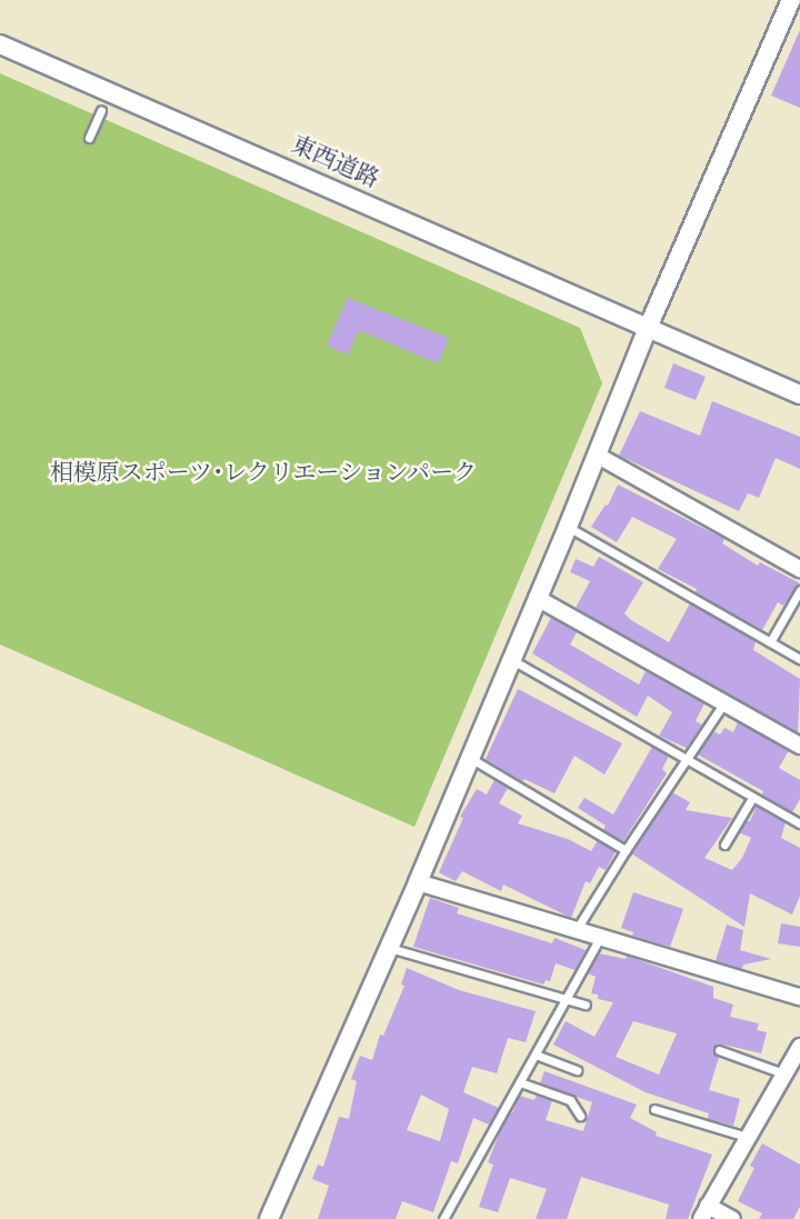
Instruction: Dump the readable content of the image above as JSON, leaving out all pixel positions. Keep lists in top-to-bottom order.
{
  "streets": {
    "street": ["東西道路"]
  },
  "parks": ["相模原スポーツ･レクリエーションパーク"]
}
